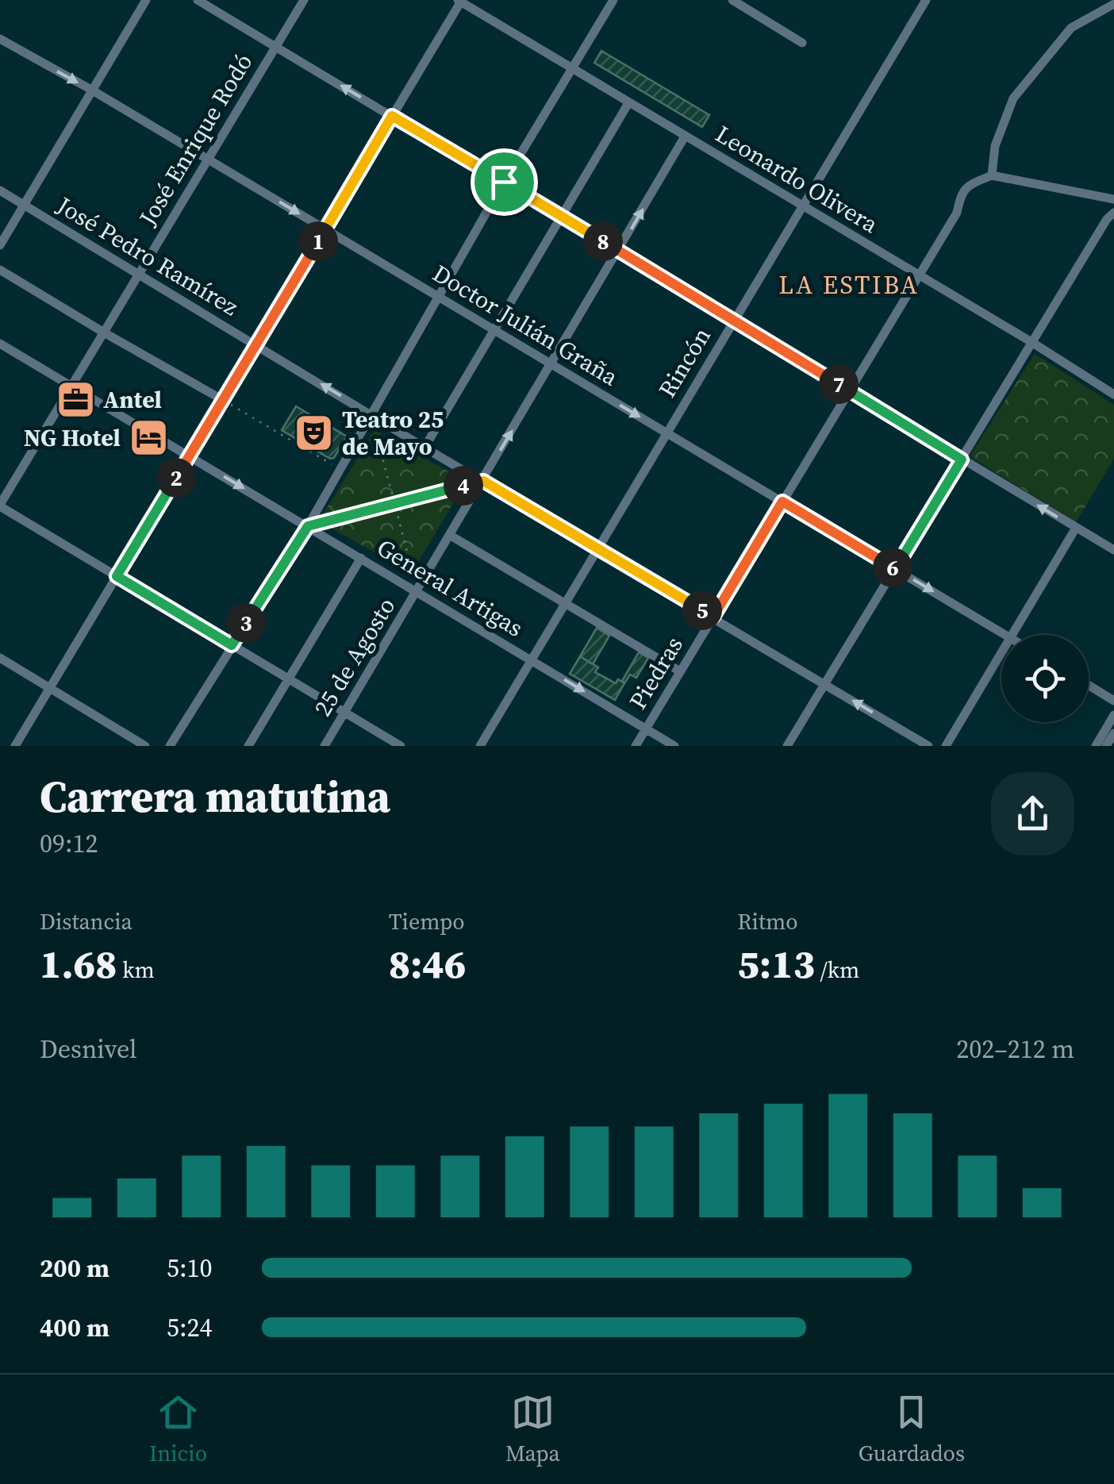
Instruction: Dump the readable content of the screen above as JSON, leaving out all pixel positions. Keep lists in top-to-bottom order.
{
  "streets": {
    "street": [
      "José Enrique Rodó",
      "Leonardo Olivera",
      "José Pedro Ramírez",
      "Doctor Julián Graña",
      "Rincón",
      "General Artigas",
      "25 de Agosto",
      "Piedras"
    ]
  },
  "crossings": [
    ["José Enrique Rodó", "José Pedro Ramírez"],
    ["José Enrique Rodó", "Doctor Julián Graña"],
    ["José Enrique Rodó", "General Artigas"],
    ["Leonardo Olivera", "Rincón"],
    ["Leonardo Olivera", "25 de Agosto"],
    ["Leonardo Olivera", "Piedras"],
    ["José Pedro Ramírez", "Rincón"],
    ["José Pedro Ramírez", "25 de Agosto"],
    ["José Pedro Ramírez", "Piedras"],
    ["Doctor Julián Graña", "Rincón"],
    ["Doctor Julián Graña", "25 de Agosto"],
    ["Doctor Julián Graña", "Piedras"],
    ["Rincón", "General Artigas"],
    ["General Artigas", "25 de Agosto"],
    ["General Artigas", "Piedras"]
  ],
  "one_way": ["Doctor Julián Graña"],
  "districts": ["LA ESTIBA"],
  "places": {
    "office": ["Antel"],
    "theatre": ["Teatro 25 de Mayo"],
    "hotel": ["NG Hotel"]
  },
  "page": {
    "pins": [
      "1",
      "8",
      "7",
      "2",
      "4",
      "6",
      "5",
      "3"
    ],
    "heading": ["Carrera matutina", "09:12"],
    "stats": [
      ["Distancia", "1.68 km"],
      ["Tiempo", "8:46"],
      ["Ritmo", "5:13 /km"]
    ],
    "chart": ["Desnivel", "202–212 m"],
    "list": [
      {
        "name": "200 m",
        "note": "5:10"
      },
      {
        "name": "400 m",
        "note": "5:24"
      }
    ],
    "tabs": ["Inicio", "Mapa", "Guardados"]
  }
}
